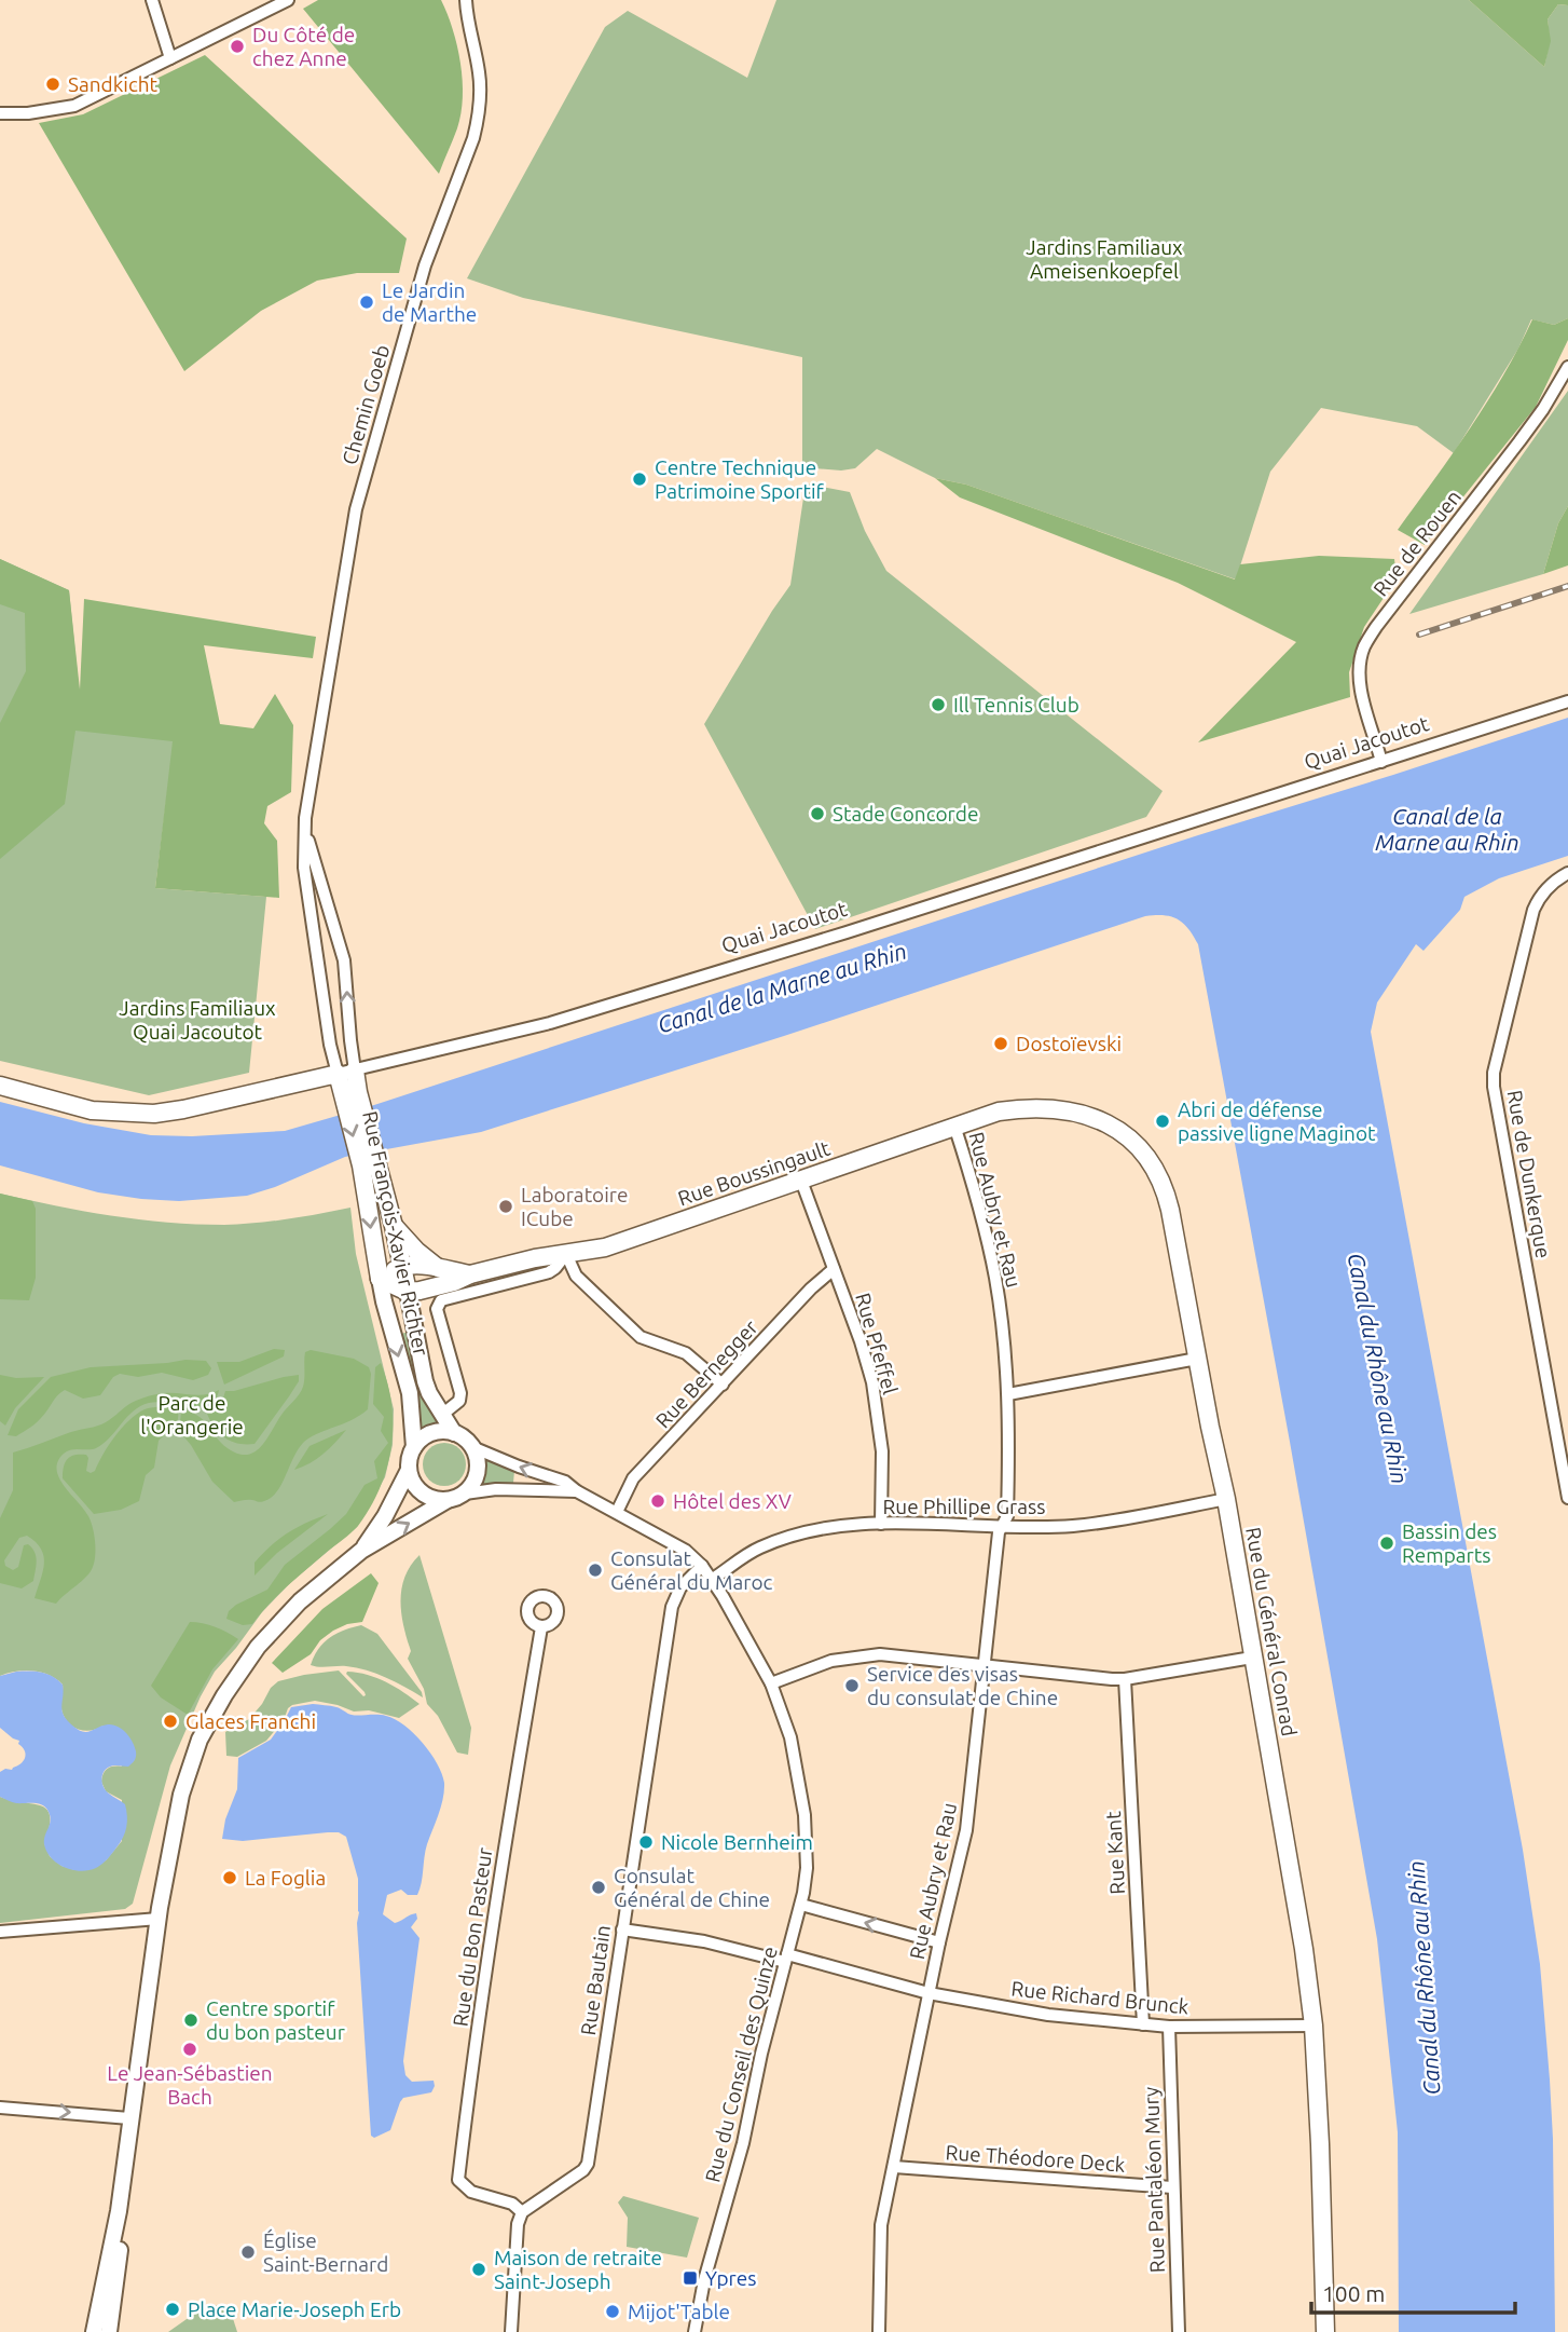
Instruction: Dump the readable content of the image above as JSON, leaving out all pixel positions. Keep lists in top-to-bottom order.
{
  "streets": {
    "main road": [
      "Quai Jacoutot",
      "Rue Boussingault",
      "Rue François-Xavier Richter",
      "Rue du Général Conrad"
    ],
    "street": [
      "Chemin Goeb",
      "Rue de Rouen",
      "Rue de Dunkerque",
      "Rue Aubry et Rau",
      "Rue Pfeffel",
      "Rue Bernegger",
      "Rue Phillipe Grass",
      "Rue Kant",
      "Rue du Bon Pasteur",
      "Rue Bautain",
      "Rue Richard Brunck",
      "Rue du Conseil des Quinze",
      "Rue Théodore Deck",
      "Rue Pantaléon Mury"
    ]
  },
  "crossings": [
    ["Chemin Goeb", "Quai Jacoutot"],
    ["Chemin Goeb", "Rue François-Xavier Richter"],
    ["Rue de Rouen", "Quai Jacoutot"],
    ["Quai Jacoutot", "Rue François-Xavier Richter"],
    ["Rue Boussingault", "Rue Aubry et Rau"],
    ["Rue Boussingault", "Rue François-Xavier Richter"],
    ["Rue Boussingault", "Rue Pfeffel"],
    ["Rue Boussingault", "Rue du Général Conrad"],
    ["Rue Aubry et Rau", "Rue Phillipe Grass"],
    ["Rue Aubry et Rau", "Rue du Général Conrad"],
    ["Rue Aubry et Rau", "Rue Richard Brunck"],
    ["Rue Aubry et Rau", "Rue Théodore Deck"],
    ["Rue François-Xavier Richter", "Rue du Conseil des Quinze"],
    ["Rue Pfeffel", "Rue Bernegger"],
    ["Rue Pfeffel", "Rue Phillipe Grass"],
    ["Rue Bernegger", "Rue du Conseil des Quinze"],
    ["Rue Phillipe Grass", "Rue du Général Conrad"],
    ["Rue Phillipe Grass", "Rue du Conseil des Quinze"],
    ["Rue du Général Conrad", "Rue Richard Brunck"],
    ["Rue Kant", "Rue Richard Brunck"],
    ["Rue du Bon Pasteur", "Rue Bautain"],
    ["Rue Bautain", "Rue Richard Brunck"],
    ["Rue Bautain", "Rue du Conseil des Quinze"],
    ["Rue Richard Brunck", "Rue du Conseil des Quinze"],
    ["Rue Richard Brunck", "Rue Pantaléon Mury"],
    ["Rue Théodore Deck", "Rue Pantaléon Mury"]
  ],
  "water": ["Canal de la Marne au Rhin", "Canal du Rhône au Rhin"],
  "parks": ["Jardins Familiaux Ameisenkoepfel", "Jardins Familiaux Quai Jacoutot", "Parc de l'Orangerie"],
  "places": {
    "other": [
      "Du Côté de chez Anne",
      "Sandkicht",
      "Le Jardin de Marthe",
      "Centre Technique Patrimoine Sportif",
      "Ill Tennis Club",
      "Stade Concorde",
      "Dostoïevski",
      "Abri de défense passive ligne Maginot",
      "Laboratoire ICube",
      "Hôtel des XV",
      "Bassin des Remparts",
      "Consulat Général du Maroc",
      "Service des visas du consulat de Chine",
      "Glaces Franchi",
      "Nicole Bernheim",
      "La Foglia",
      "Consulat Général de Chine",
      "Centre sportif du bon pasteur",
      "Le Jean-Sébastien Bach",
      "Église Saint-Bernard",
      "Maison de retraite Saint-Joseph",
      "Place Marie-Joseph Erb",
      "Mijot'Table"
    ],
    "transit": ["Ypres"]
  },
  "scale_bar": "100 m"
}
